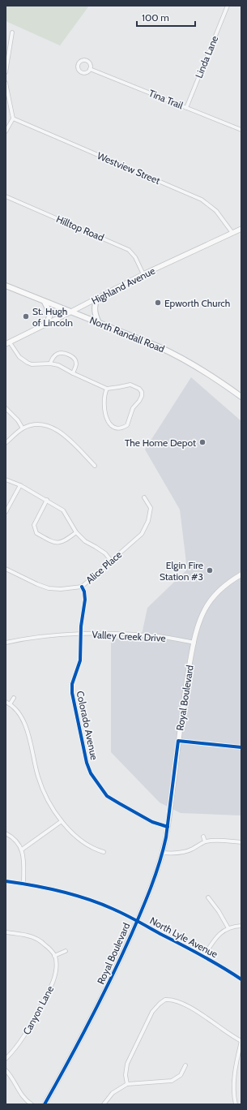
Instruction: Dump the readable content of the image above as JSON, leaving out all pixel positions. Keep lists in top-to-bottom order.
{
  "streets": {
    "main road": ["North Randall Road"],
    "street": [
      "Linda Lane",
      "Tina Trail",
      "Westview Street",
      "Hilltop Road",
      "Highland Avenue",
      "Alice Place",
      "Valley Creek Drive",
      "Royal Boulevard",
      "Colorado Avenue",
      "North Lyle Avenue",
      "Canyon Lane"
    ]
  },
  "crossings": [
    ["Linda Lane", "Tina Trail"],
    ["Westview Street", "Highland Avenue"],
    ["Hilltop Road", "Highland Avenue"],
    ["Highland Avenue", "North Randall Road"],
    ["Alice Place", "Colorado Avenue"],
    ["Valley Creek Drive", "Royal Boulevard"],
    ["Valley Creek Drive", "Colorado Avenue"],
    ["Royal Boulevard", "Colorado Avenue"],
    ["Royal Boulevard", "North Lyle Avenue"]
  ],
  "places": [
    "Epworth Church",
    "St. Hugh of Lincoln",
    "The Home Depot",
    "Elgin Fire Station #3"
  ],
  "scale_bar": "100 m"
}
